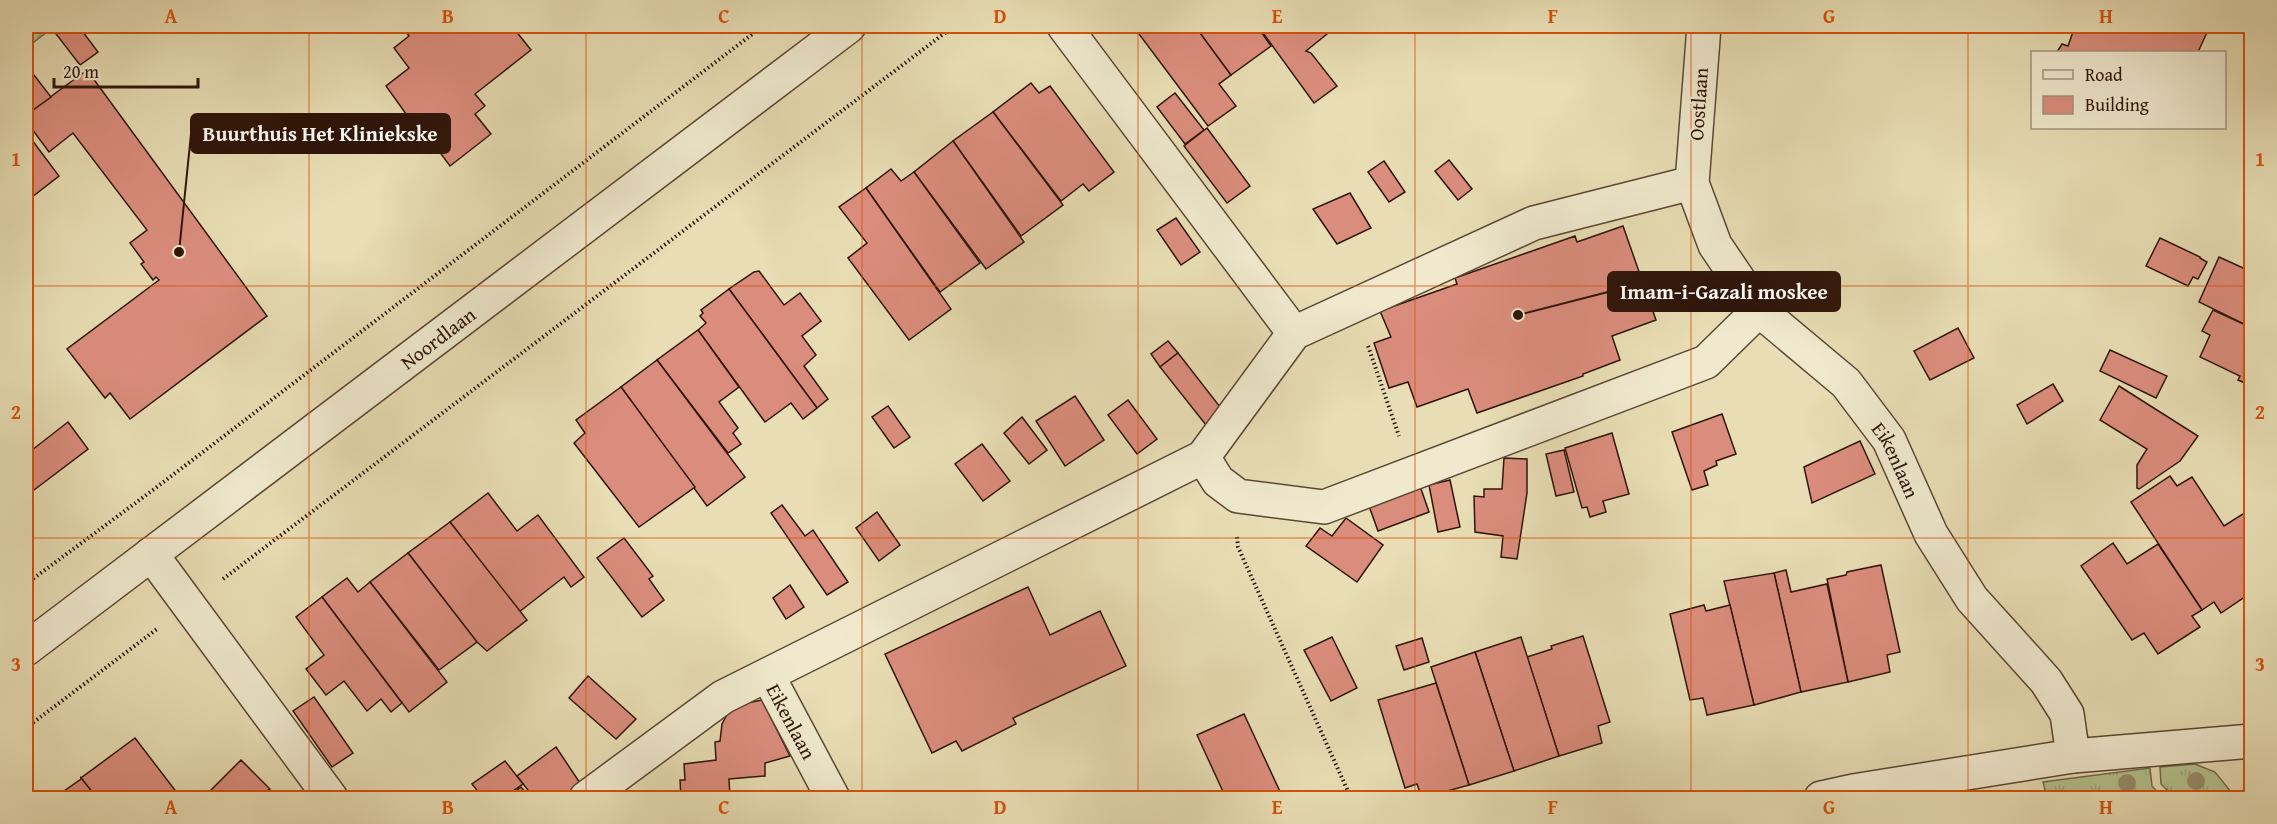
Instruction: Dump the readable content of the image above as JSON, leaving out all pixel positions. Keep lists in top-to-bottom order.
{
  "streets": {
    "street": ["Oostlaan", "Noordlaan", "Eikenlaan"]
  },
  "crossings": [
    ["Oostlaan", "Eikenlaan"]
  ],
  "places": ["Buurthuis Het Kliniekske", "Imam-i-Gazali moskee"],
  "legend": ["Road", "Building"],
  "scale_bar": "20 m",
  "grid": {
    "columns": [
      "A",
      "B",
      "C",
      "D",
      "E",
      "F",
      "G",
      "H"
    ],
    "rows": ["1", "2", "3"]
  }
}
